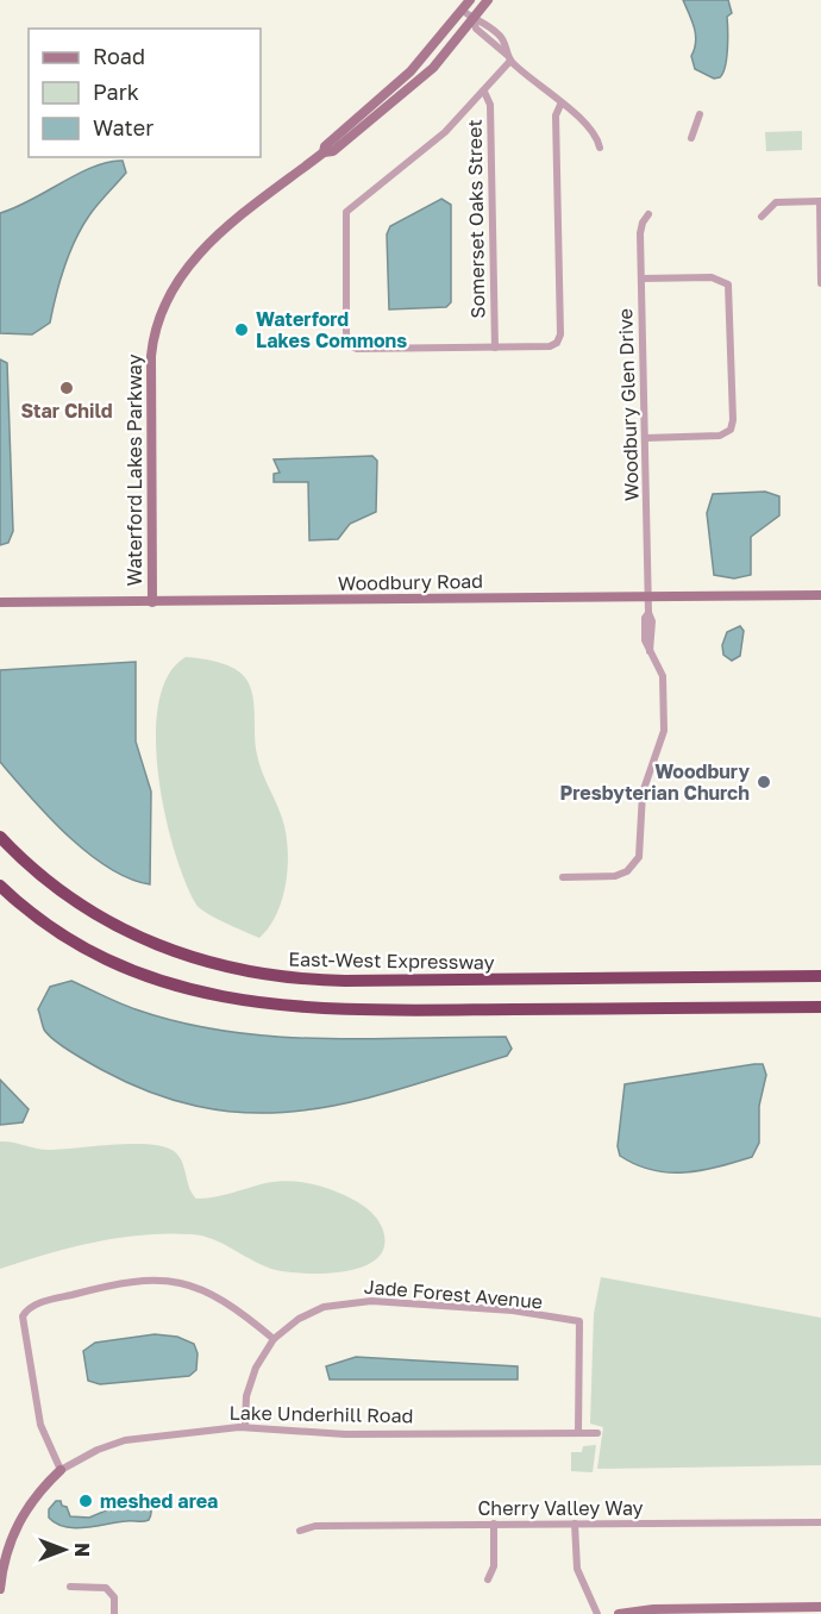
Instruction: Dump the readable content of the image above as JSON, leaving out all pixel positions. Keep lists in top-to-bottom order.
{
  "streets": {
    "highway": ["East-West Expressway"],
    "street": [
      "Somerset Oaks Street",
      "Woodbury Glen Drive",
      "Waterford Lakes Parkway",
      "Woodbury Road",
      "Jade Forest Avenue",
      "Lake Underhill Road",
      "Cherry Valley Way"
    ]
  },
  "crossings": [
    ["Woodbury Glen Drive", "Woodbury Road"],
    ["Waterford Lakes Parkway", "Woodbury Road"],
    ["Jade Forest Avenue", "Lake Underhill Road"]
  ],
  "places": [
    "Waterford Lakes Commons",
    "Star Child",
    "Woodbury Presbyterian Church",
    "meshed area"
  ],
  "legend": ["Road", "Park", "Water"],
  "north": "right"
}
